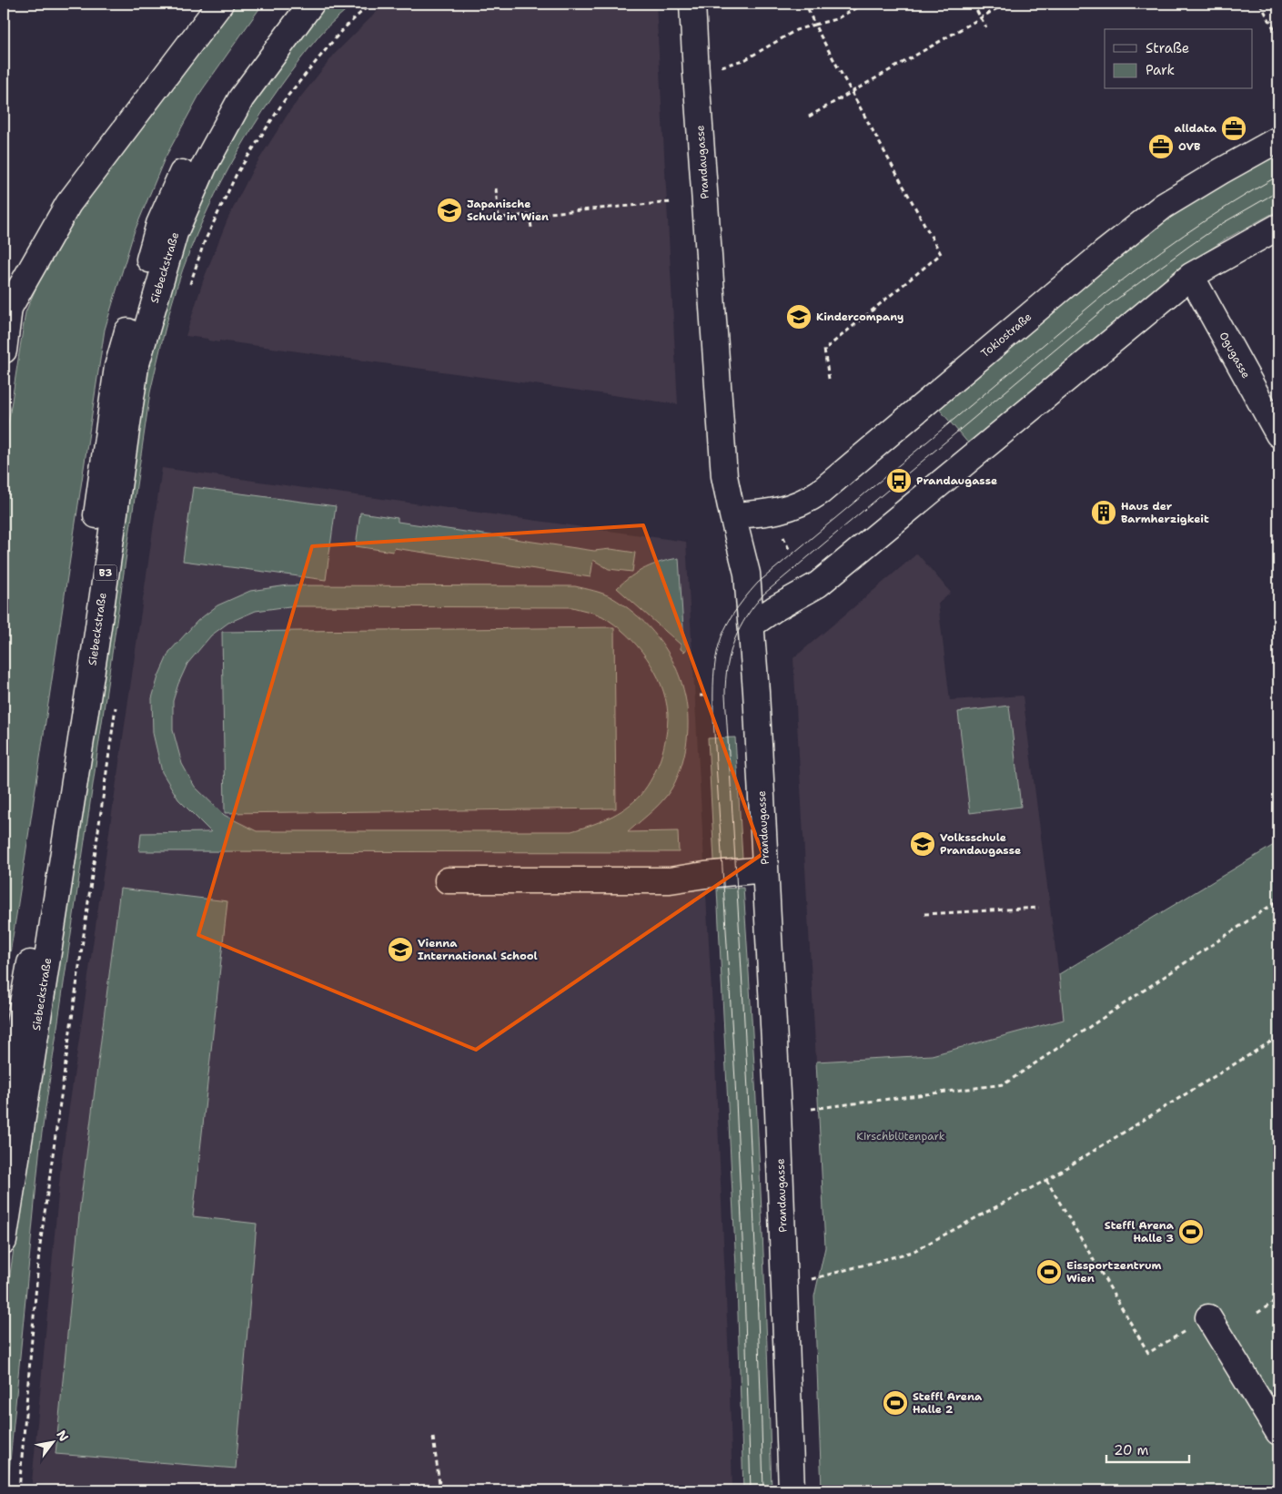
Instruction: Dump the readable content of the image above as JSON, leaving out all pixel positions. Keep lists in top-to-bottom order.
{
  "streets": {
    "street": [
      "Prandaugasse",
      "Siebeckstraße",
      "Tokiostraße",
      "Ogugasse",
      "B3"
    ]
  },
  "crossings": [
    ["Prandaugasse", "Tokiostraße"]
  ],
  "parks": ["Kirschblütenpark"],
  "places": {
    "office": ["alldata", "OVB"],
    "school or university": [
      "Japanische Schule in Wien",
      "Kindercompany",
      "Volksschule Prandaugasse",
      "Vienna International School"
    ],
    "bus stop": ["Prandaugasse"],
    "building": ["Haus der Barmherzigkeit"],
    "sports": ["Steffl Arena Halle 3", "Eissportzentrum Wien", "Steffl Arena Halle 2"]
  },
  "legend": ["Straße", "Park"],
  "scale_bar": "20 m",
  "north": "top right"
}
